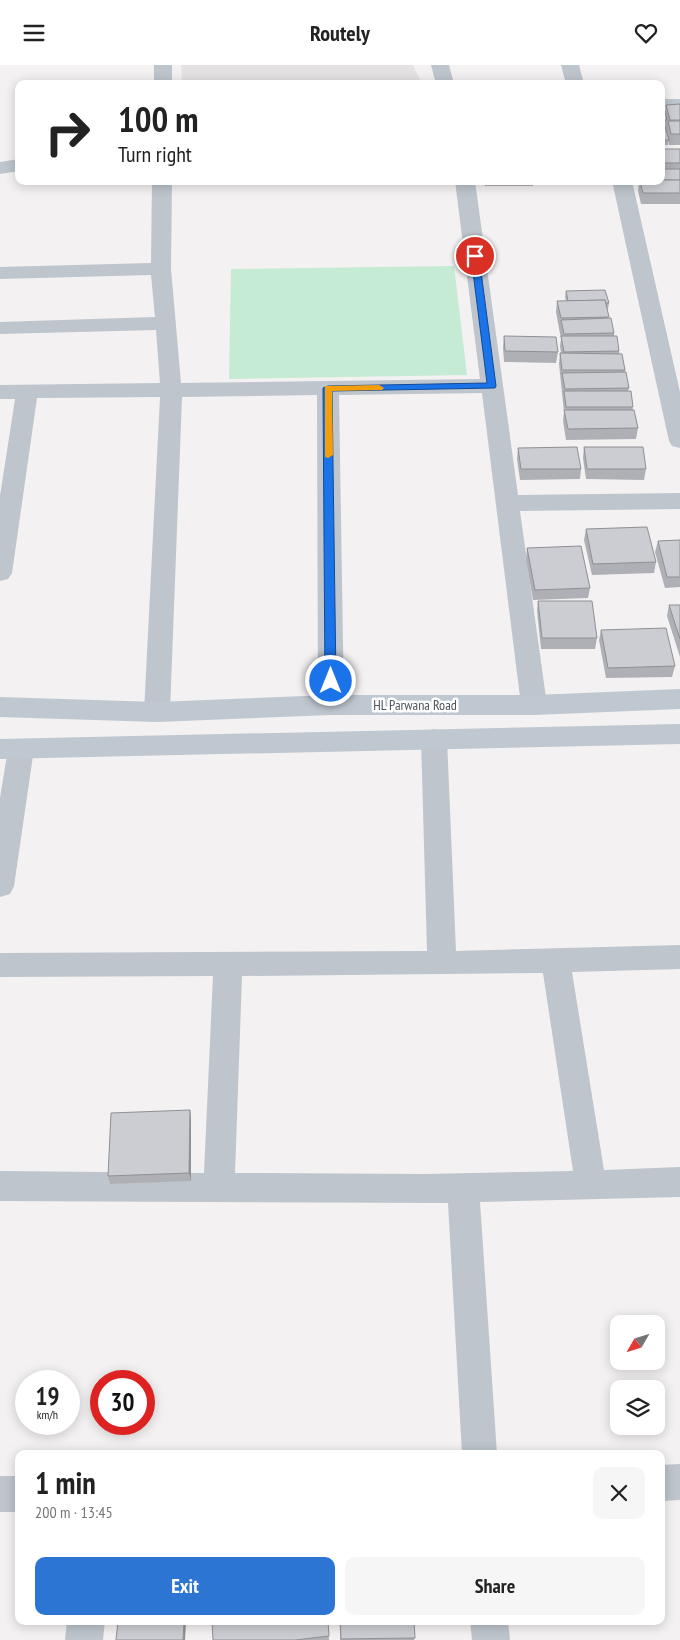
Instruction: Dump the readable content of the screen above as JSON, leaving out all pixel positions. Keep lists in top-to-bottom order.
{
  "streets": {
    "street": ["HL Parwana Road"]
  },
  "north": "bottom left",
  "page": {
    "header": "Routely",
    "turn": ["100 m", "Turn right"],
    "speed": "19 km/h",
    "limit": "30",
    "heading": ["1 min", "200 m · 13:45"],
    "buttons": ["Exit", "Share"]
  }
}
